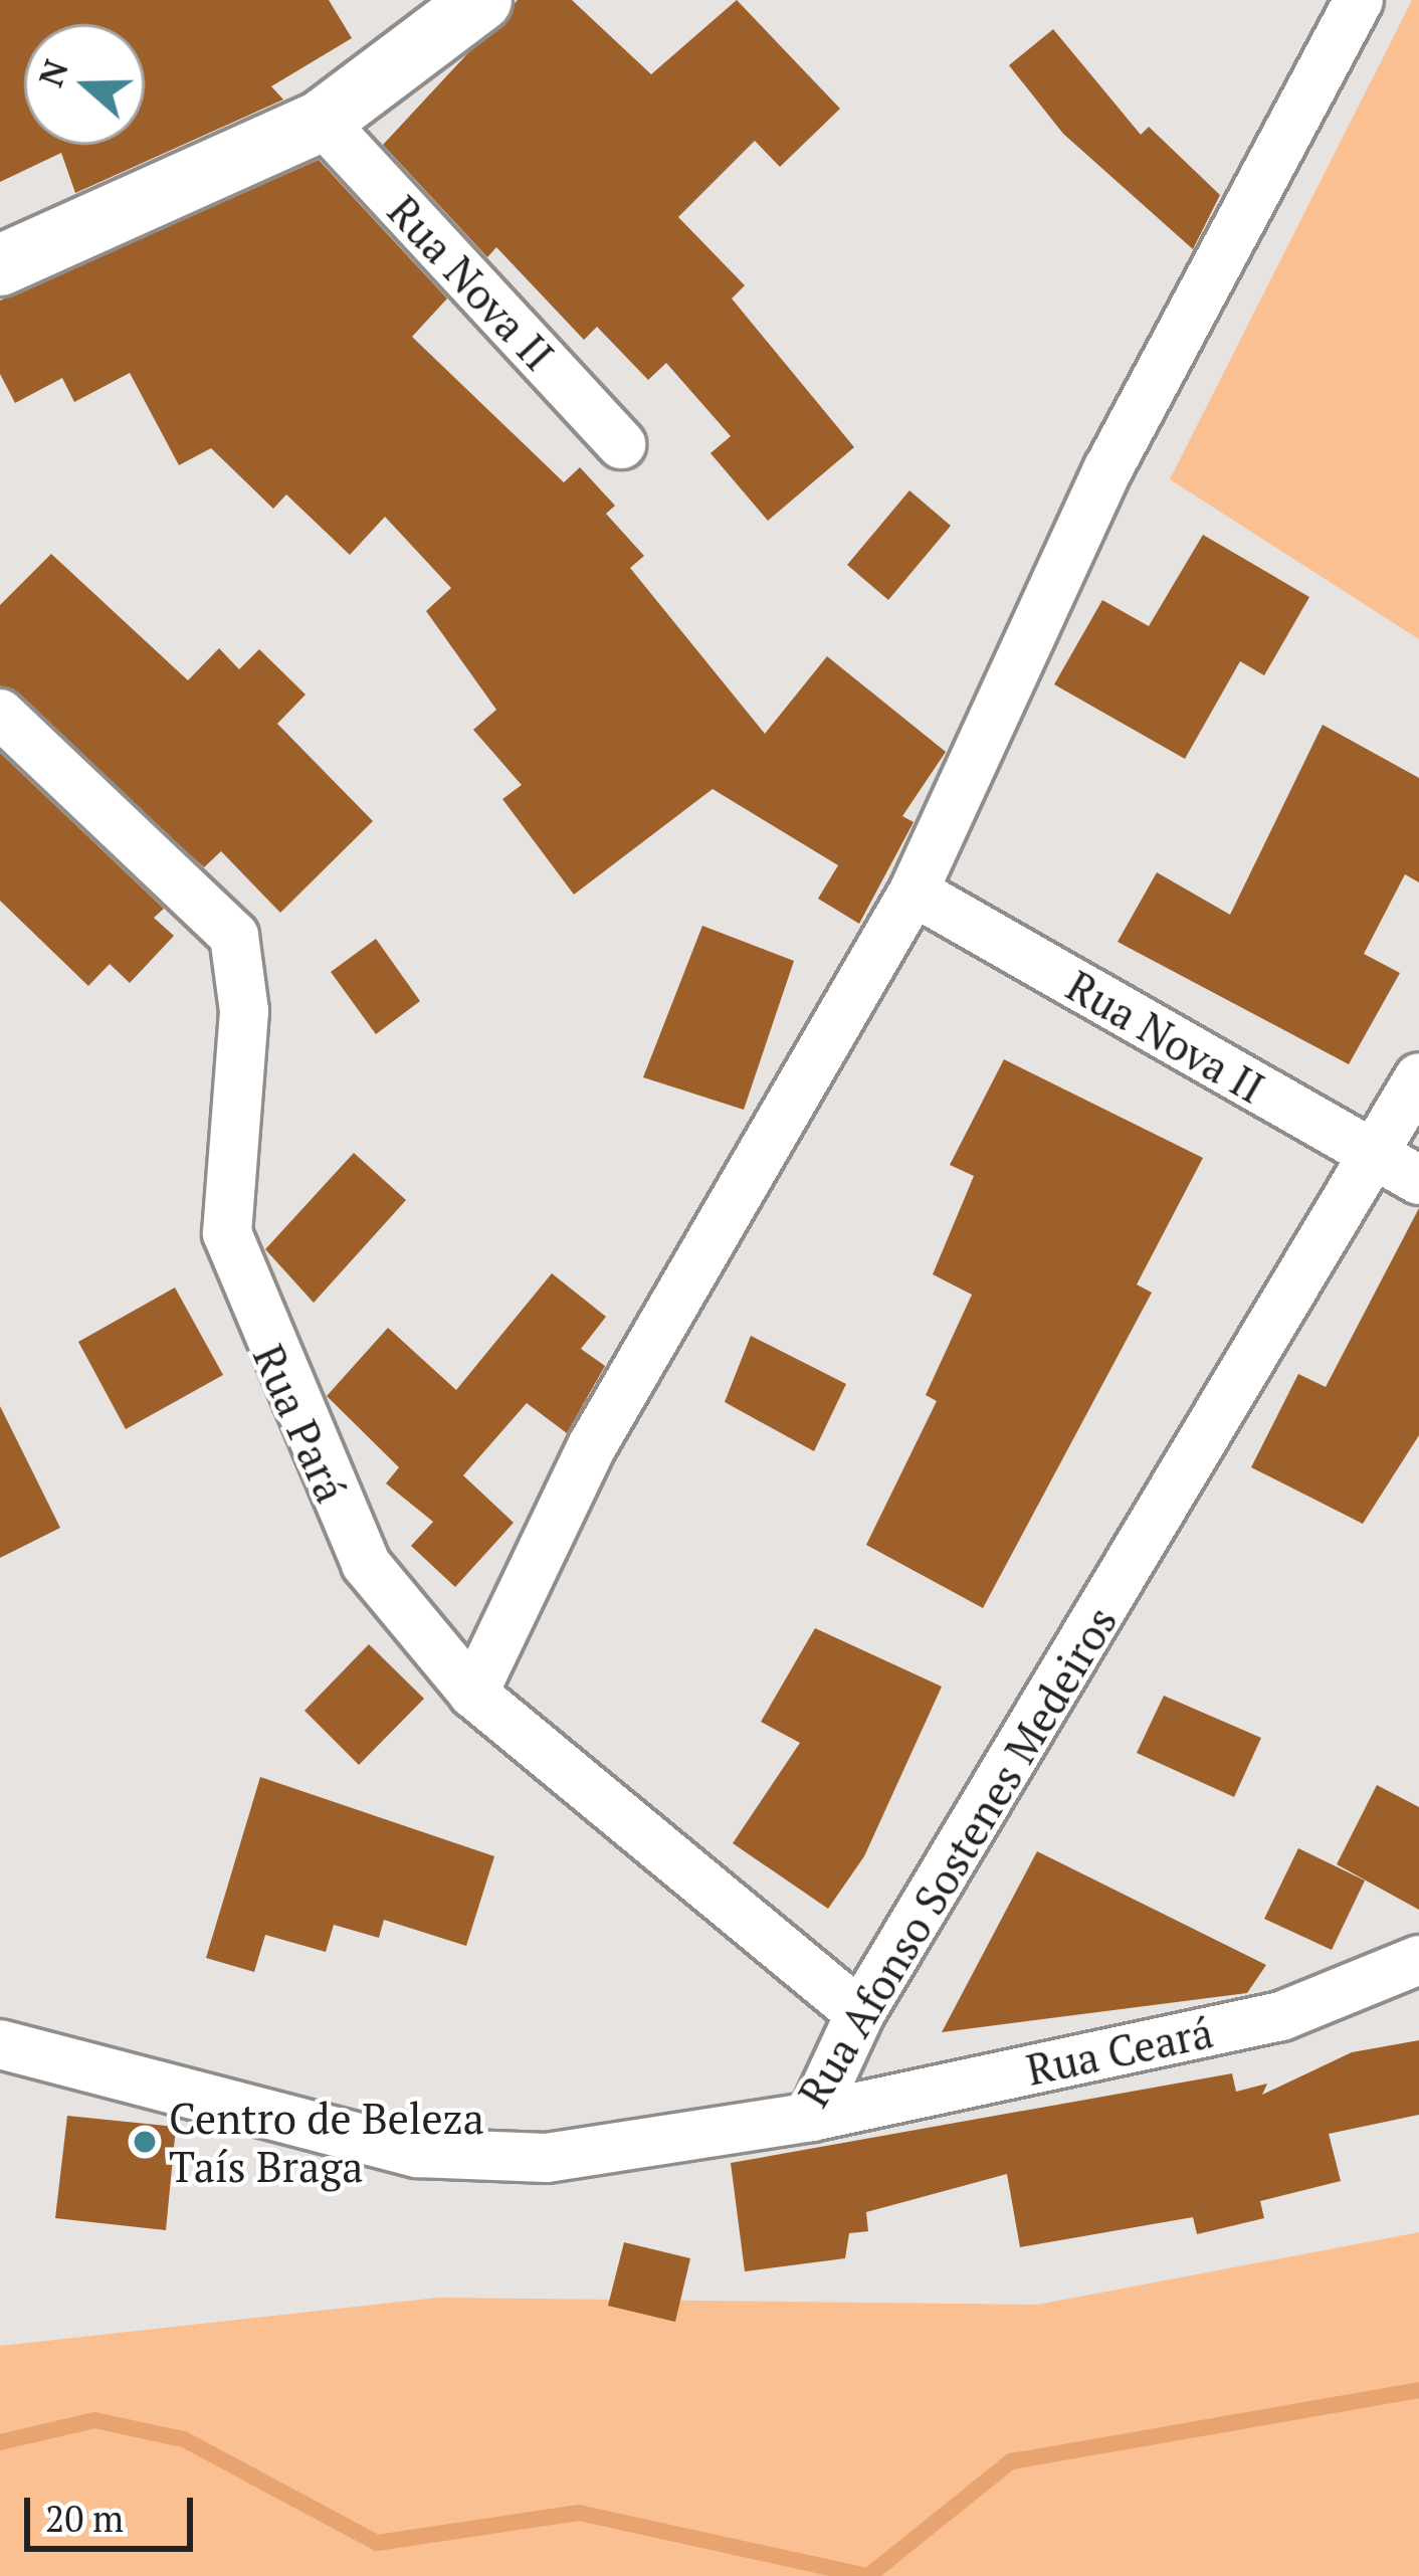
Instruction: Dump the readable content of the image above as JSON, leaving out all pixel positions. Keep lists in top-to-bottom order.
{
  "streets": {
    "street": [
      "Rua Nova II",
      "Rua Pará",
      "Rua Afonso Sostenes Medeiros",
      "Rua Ceará"
    ]
  },
  "crossings": [
    ["Rua Nova II", "Rua Afonso Sostenes Medeiros"],
    ["Rua Pará", "Rua Afonso Sostenes Medeiros"],
    ["Rua Afonso Sostenes Medeiros", "Rua Ceará"]
  ],
  "places": ["Centro de Beleza Taís Braga"],
  "scale_bar": "20 m",
  "north": "left"
}
